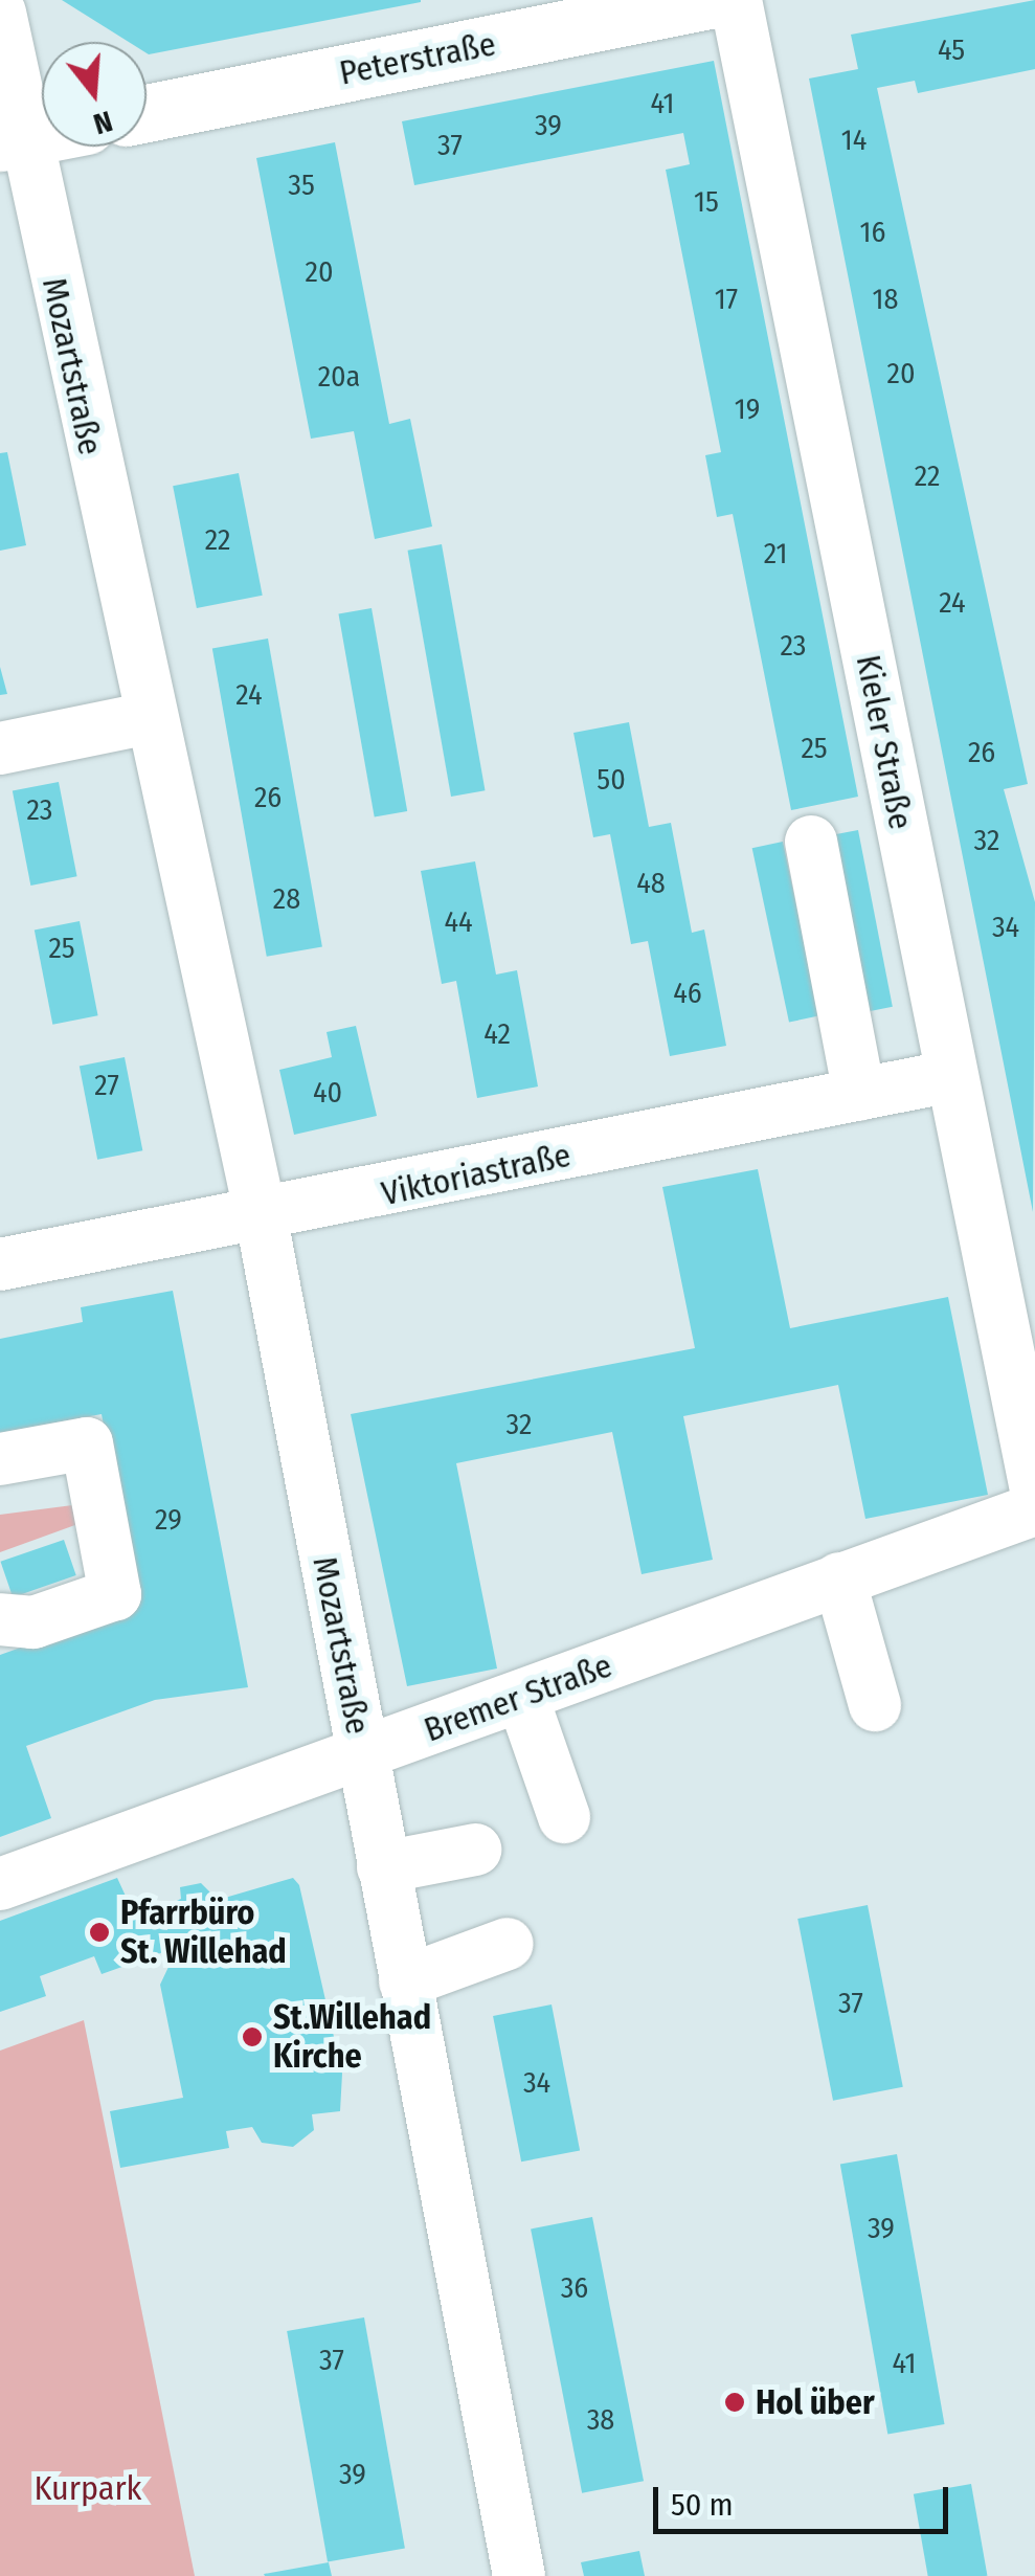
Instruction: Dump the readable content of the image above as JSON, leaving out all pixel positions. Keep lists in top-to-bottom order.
{
  "streets": {
    "main road": ["Peterstraße"],
    "street": [
      "Mozartstraße",
      "Kieler Straße",
      "Viktoriastraße",
      "Bremer Straße"
    ]
  },
  "crossings": [
    ["Mozartstraße", "Viktoriastraße"],
    ["Mozartstraße", "Bremer Straße"],
    ["Kieler Straße", "Viktoriastraße"]
  ],
  "parks": ["Kurpark"],
  "places": ["Pfarrbüro St. Willehad", "St.Willehad Kirche", "Hol über"],
  "house_numbers": [
    "45",
    "41",
    "39",
    "14",
    "37",
    "35",
    "15",
    "16",
    "20",
    "17",
    "18",
    "20",
    "20a",
    "19",
    "22",
    "22",
    "21",
    "24",
    "23",
    "24",
    "25",
    "26",
    "50",
    "26",
    "23",
    "32",
    "48",
    "28",
    "44",
    "34",
    "25",
    "46",
    "42",
    "27",
    "40",
    "32",
    "29",
    "37",
    "34",
    "39",
    "36",
    "37",
    "41",
    "38",
    "39"
  ],
  "scale_bar": "50 m",
  "north": "bottom"
}
